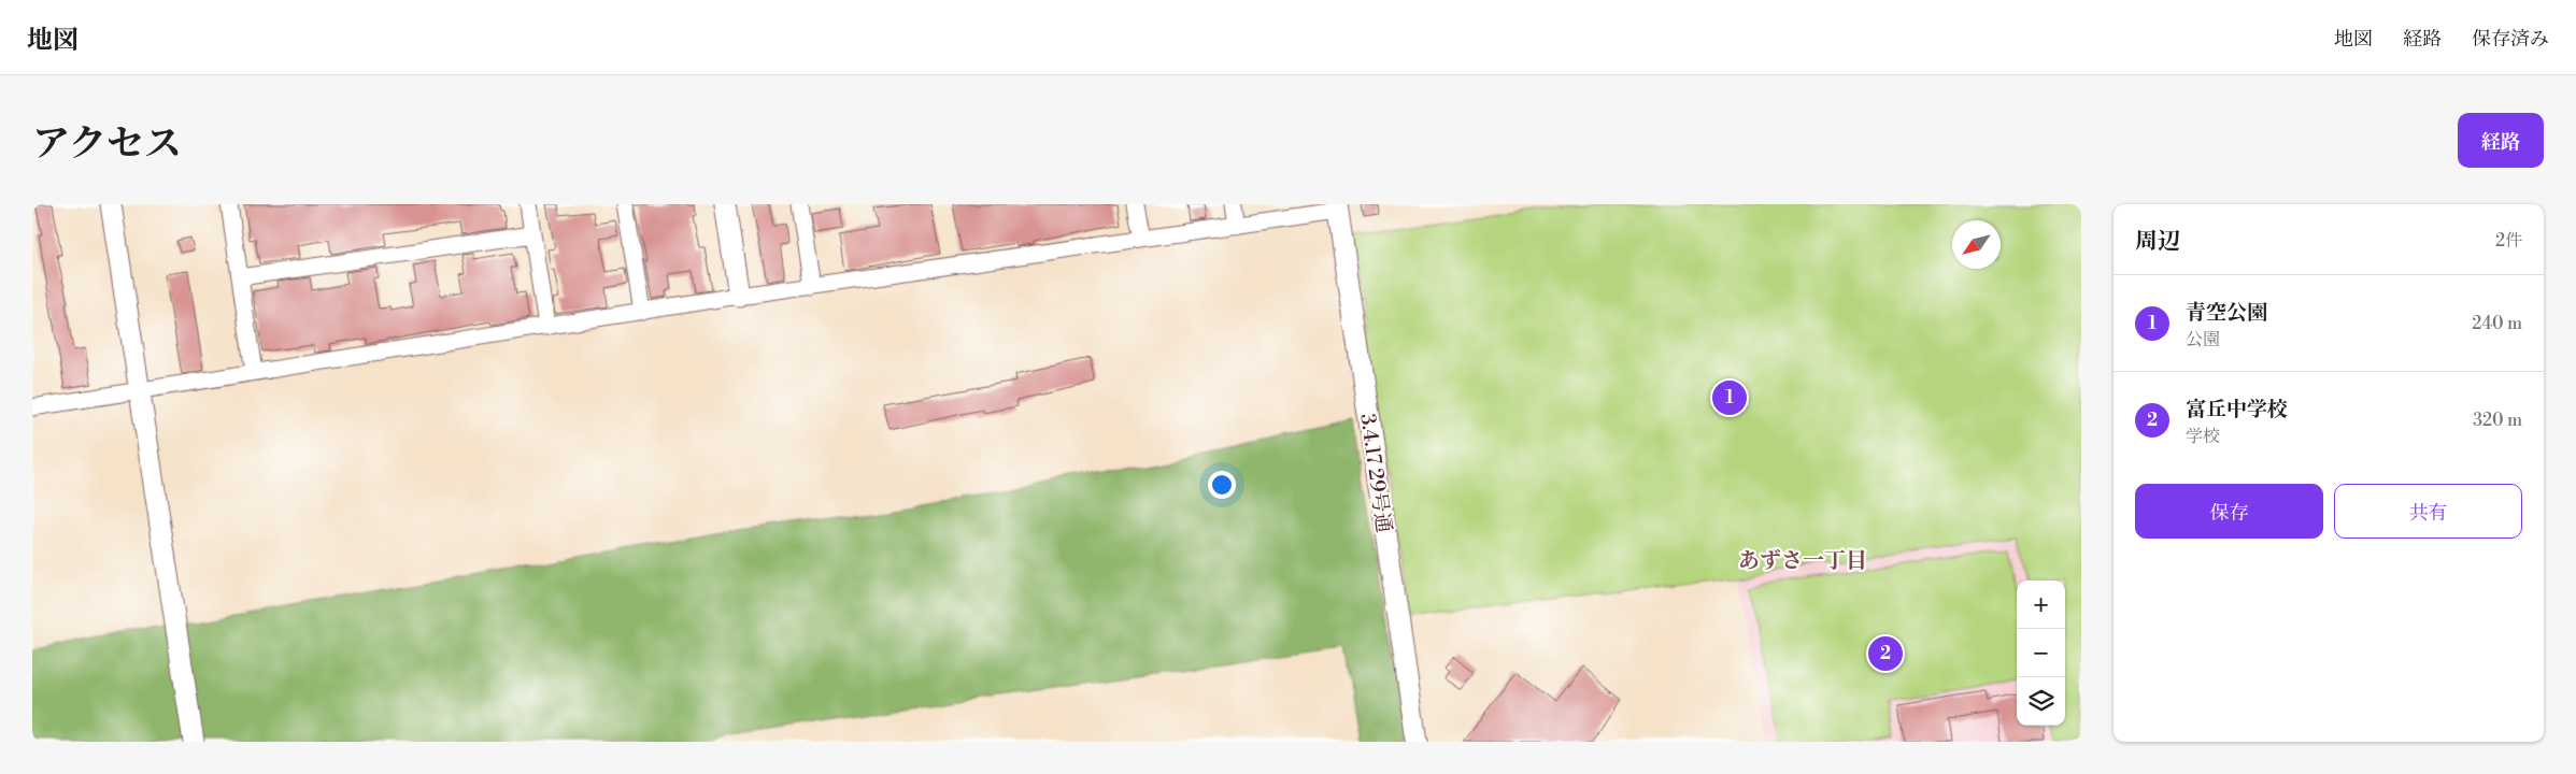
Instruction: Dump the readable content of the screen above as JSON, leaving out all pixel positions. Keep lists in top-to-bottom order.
{
  "streets": {
    "street": ["3.4.17 29号通"]
  },
  "districts": ["あずさ一丁目"],
  "north": "bottom left",
  "page": {
    "header": "地図",
    "nav": ["地図", "経路", "保存済み"],
    "title": "アクセス",
    "buttons": [
      "経路",
      ["保存", "共有"]
    ],
    "heading": ["周辺", "2件"],
    "list": [
      {
        "mark": "1",
        "name": "青空公園",
        "note": "公園",
        "value": "240 m"
      },
      {
        "mark": "2",
        "name": "富丘中学校",
        "note": "学校",
        "value": "320 m"
      }
    ],
    "pins": ["1", "2"],
    "map_buttons": ["+", "−"]
  }
}
